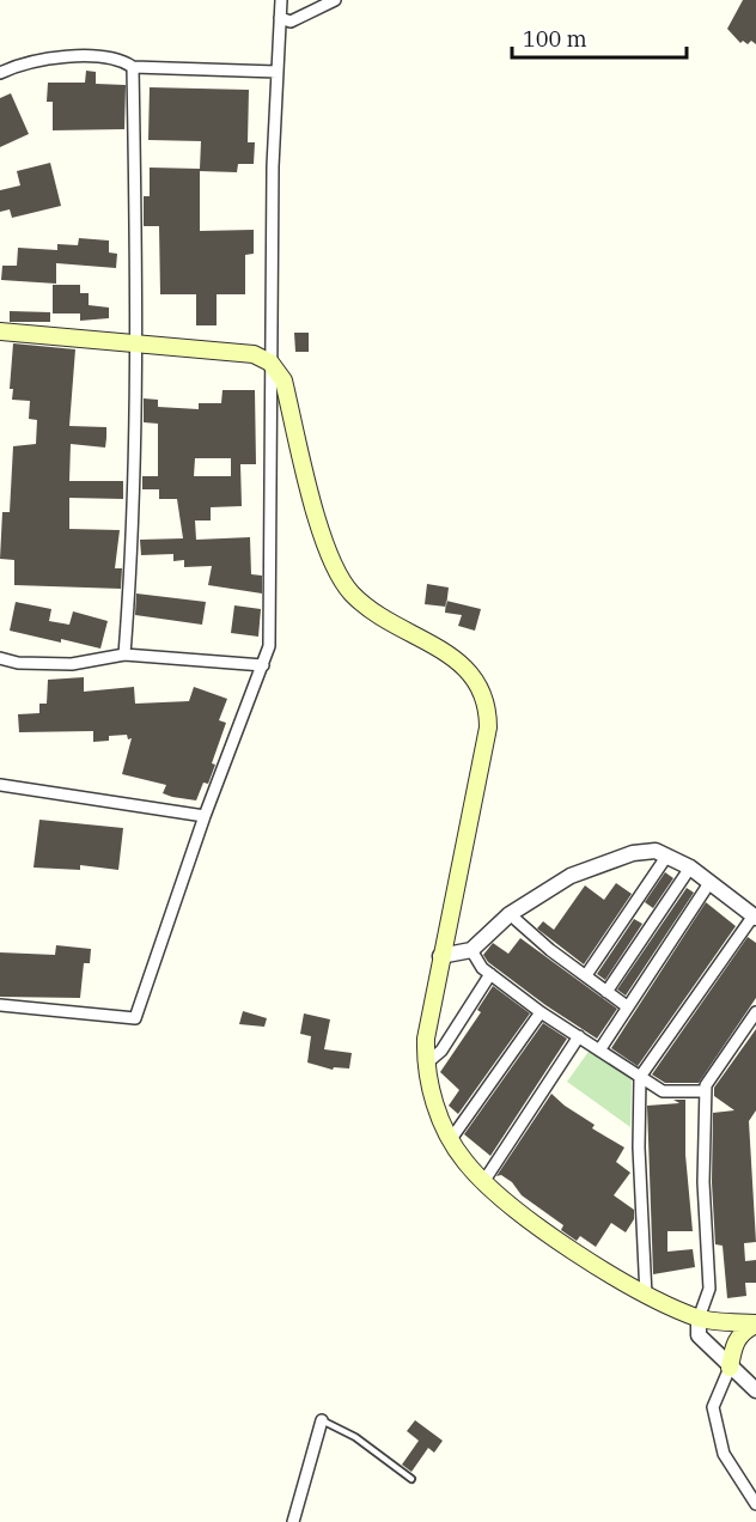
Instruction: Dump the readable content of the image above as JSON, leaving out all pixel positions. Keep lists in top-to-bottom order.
{
  "scale_bar": "100 m"
}
